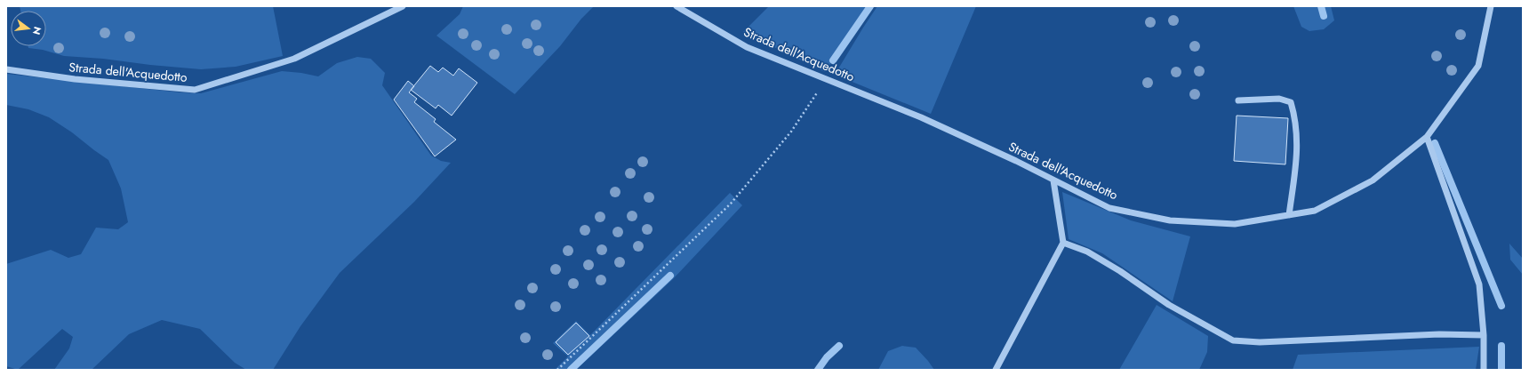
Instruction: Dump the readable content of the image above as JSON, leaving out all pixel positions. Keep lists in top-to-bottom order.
{
  "streets": {
    "street": ["Strada dell'Acquedotto"]
  },
  "north": "right"
}
